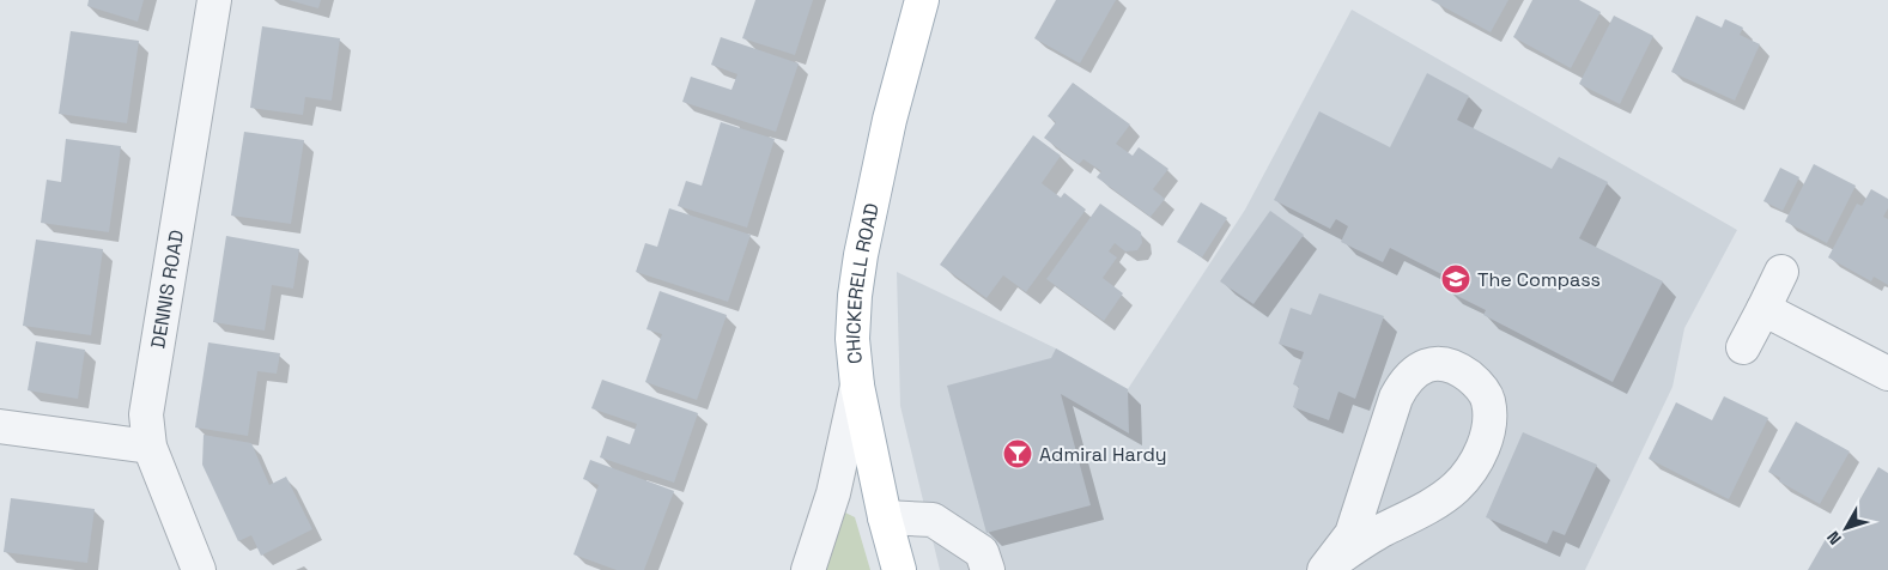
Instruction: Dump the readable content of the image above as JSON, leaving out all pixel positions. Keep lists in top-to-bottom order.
{
  "streets": {
    "main road": ["CHICKERELL ROAD"],
    "street": ["DENNIS ROAD"]
  },
  "places": {
    "school or university": ["The Compass"],
    "bar": ["Admiral Hardy"]
  },
  "north": "bottom left"
}
